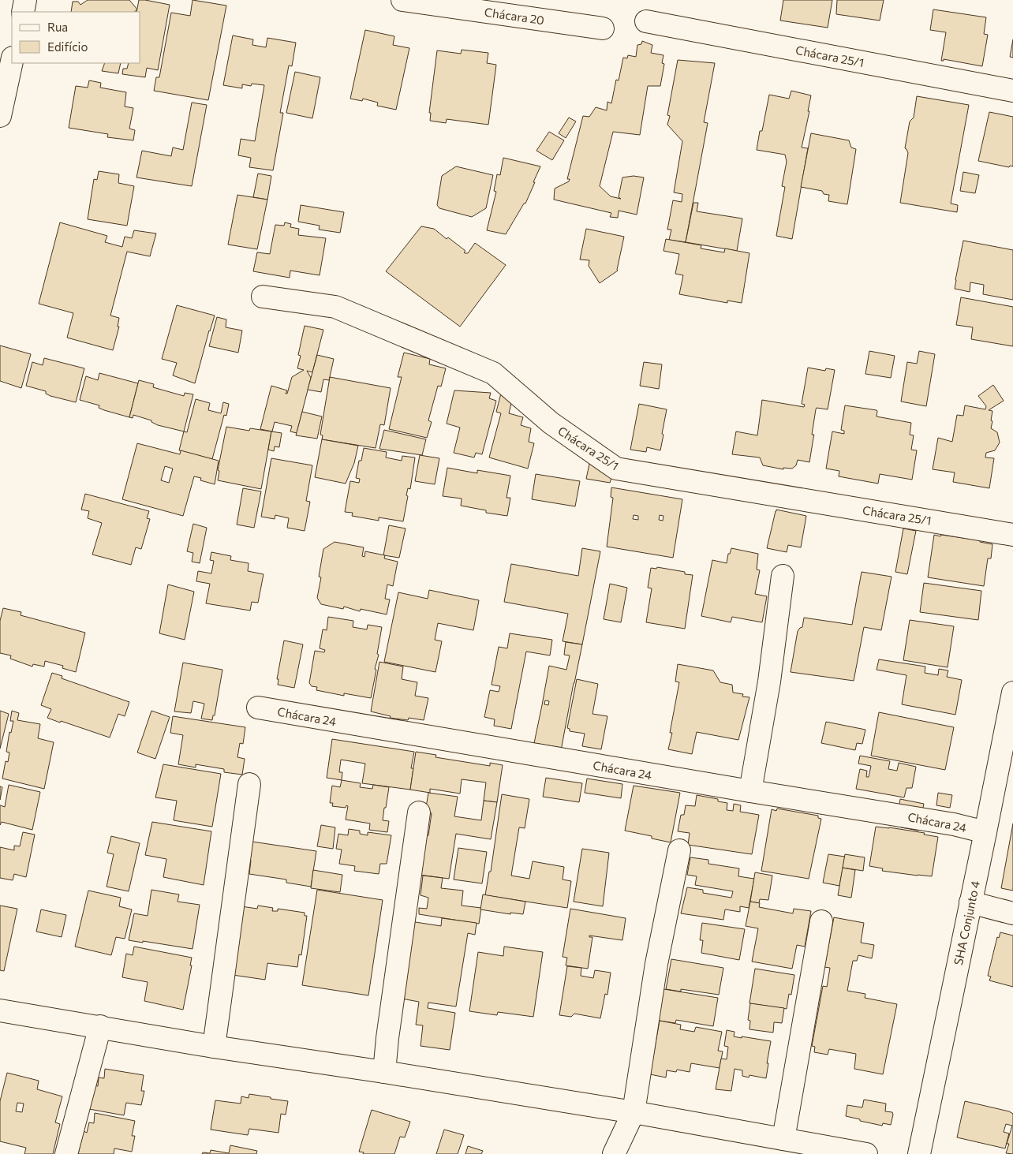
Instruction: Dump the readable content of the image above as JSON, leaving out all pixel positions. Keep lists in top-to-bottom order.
{
  "streets": {
    "street": [
      "Chácara 20",
      "Chácara 25/1",
      "Chácara 24",
      "SHA Conjunto 4"
    ]
  },
  "crossings": [
    ["Chácara 24", "SHA Conjunto 4"]
  ],
  "legend": ["Rua", "Edifício"]
}
